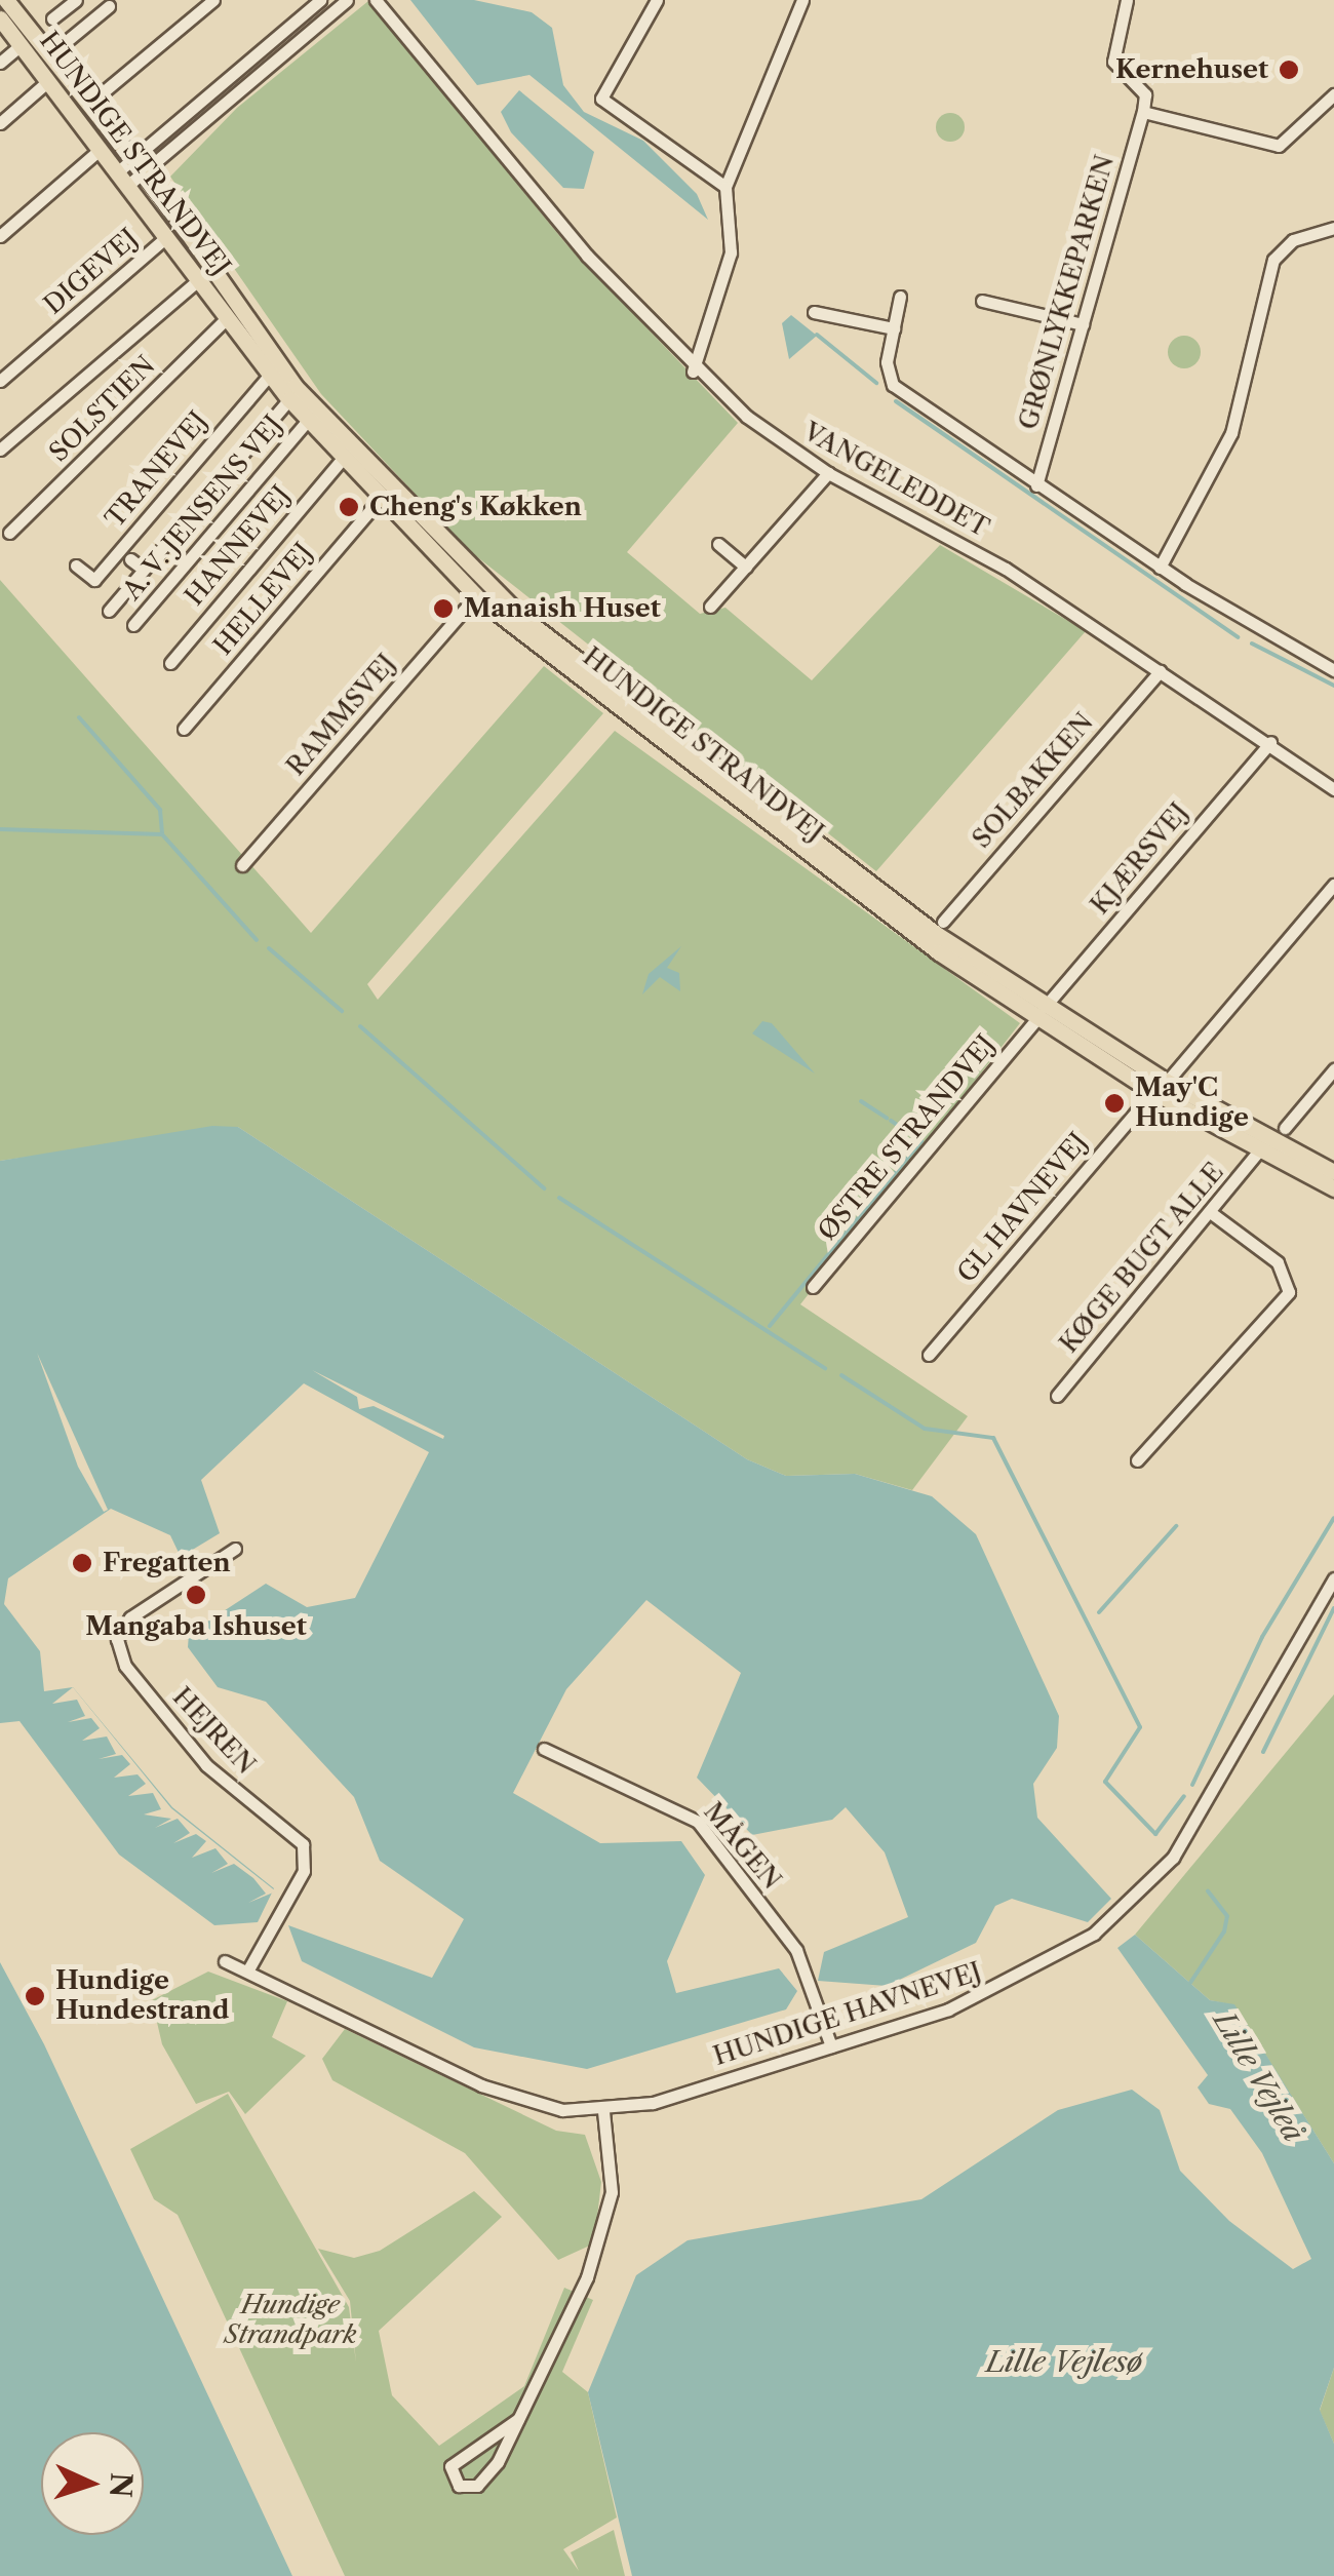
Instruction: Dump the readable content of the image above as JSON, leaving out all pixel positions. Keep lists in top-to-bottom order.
{
  "streets": {
    "main road": ["HUNDIGE STRANDVEJ"],
    "street": [
      "DIGEVEJ",
      "GRØNLYKKEPARKEN",
      "SOLSTIEN",
      "TRANEVEJ",
      "VANGELEDDET",
      "A. V. JENSENS VEJ",
      "HANNEVEJ",
      "HELLEVEJ",
      "RAMMSVEJ",
      "SOLBAKKEN",
      "KJÆRSVEJ",
      "ØSTRE STRANDVEJ",
      "GL HAVNEVEJ",
      "KØGE BUGT ALLE",
      "HEJREN",
      "MÅGEN",
      "HUNDIGE HAVNEVEJ"
    ]
  },
  "crossings": [
    ["HUNDIGE STRANDVEJ", "DIGEVEJ"],
    ["HUNDIGE STRANDVEJ", "SOLSTIEN"],
    ["HUNDIGE STRANDVEJ", "TRANEVEJ"],
    ["HUNDIGE STRANDVEJ", "A. V. JENSENS VEJ"],
    ["HUNDIGE STRANDVEJ", "HANNEVEJ"],
    ["HUNDIGE STRANDVEJ", "HELLEVEJ"],
    ["HUNDIGE STRANDVEJ", "RAMMSVEJ"],
    ["HUNDIGE STRANDVEJ", "KJÆRSVEJ"],
    ["HUNDIGE STRANDVEJ", "ØSTRE STRANDVEJ"],
    ["HUNDIGE STRANDVEJ", "GL HAVNEVEJ"],
    ["HUNDIGE STRANDVEJ", "KØGE BUGT ALLE"],
    ["VANGELEDDET", "SOLBAKKEN"],
    ["VANGELEDDET", "KJÆRSVEJ"],
    ["KJÆRSVEJ", "ØSTRE STRANDVEJ"],
    ["HEJREN", "HUNDIGE HAVNEVEJ"],
    ["MÅGEN", "HUNDIGE HAVNEVEJ"]
  ],
  "water": ["Lille Vejleå", "Lille Vejlesø"],
  "parks": ["Hundige Strandpark"],
  "places": [
    "Kernehuset",
    "Cheng's Køkken",
    "Manaish Huset",
    "May'C Hundige",
    "Fregatten",
    "Mangaba Ishuset",
    "Hundige Hundestrand"
  ],
  "north": "right"
}
